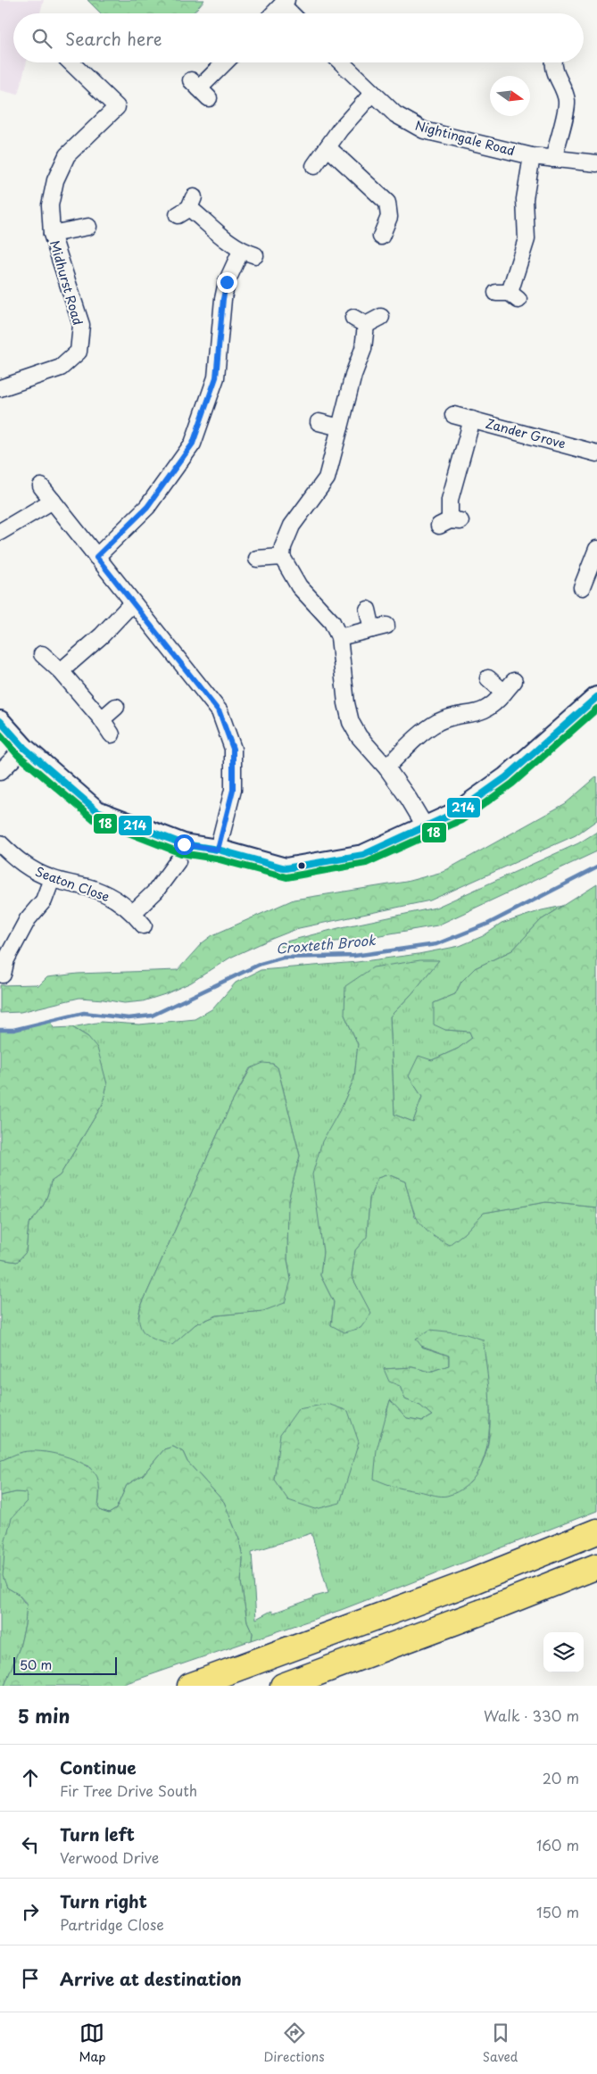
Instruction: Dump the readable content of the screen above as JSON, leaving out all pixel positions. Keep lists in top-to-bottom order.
{
  "streets": {
    "street": [
      "Nightingale Road",
      "Midhurst Road",
      "Zander Grove",
      "Seaton Close"
    ]
  },
  "water": ["Croxteth Brook"],
  "lines": ["transit line 214", "transit line 18"],
  "scale_bar": "50 m",
  "north": "right",
  "page": {
    "search": "Search here",
    "scale": "50 m",
    "heading": ["5 min", "Walk · 330 m"],
    "list": [
      ["Continue", "Fir Tree Drive South", "20 m"],
      ["Turn left", "Verwood Drive", "160 m"],
      ["Turn right", "Partridge Close", "150 m"],
      "Arrive at destination"
    ],
    "nav": ["Map", "Directions", "Saved"]
  }
}
